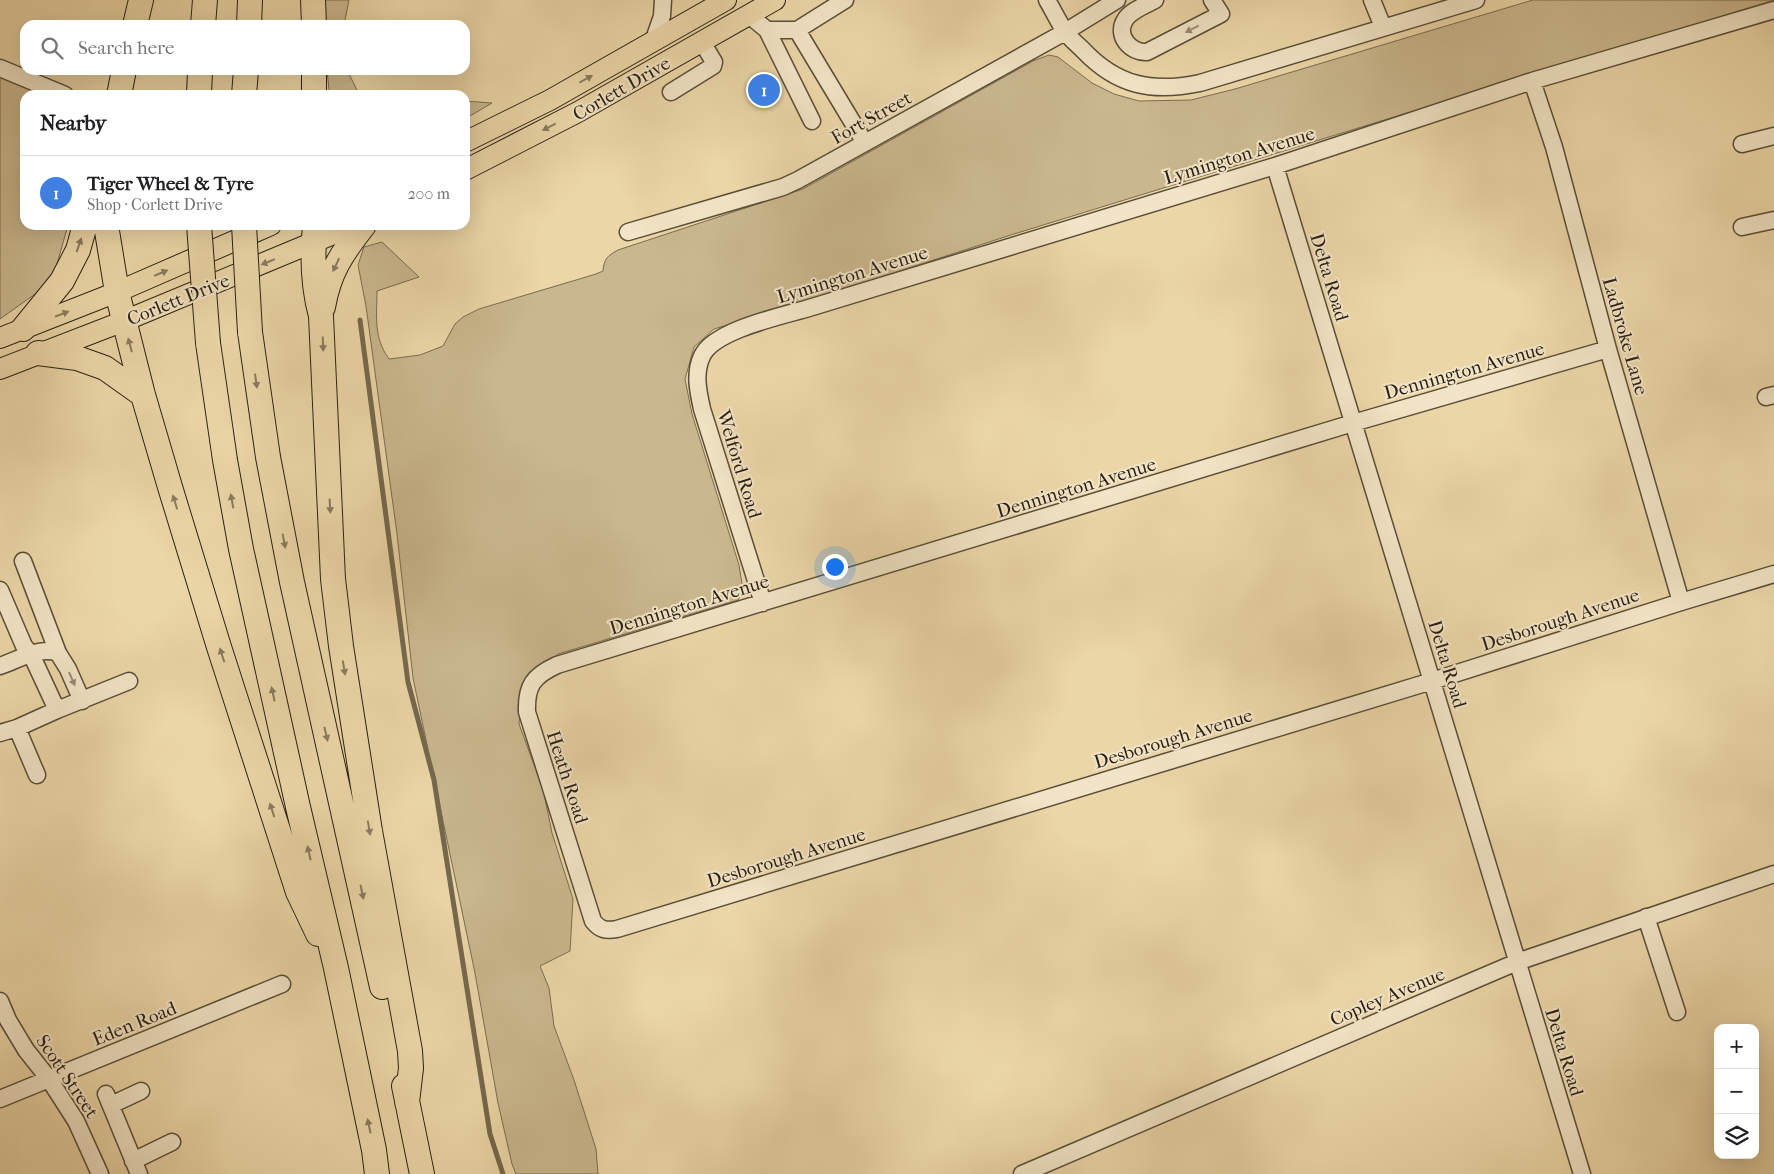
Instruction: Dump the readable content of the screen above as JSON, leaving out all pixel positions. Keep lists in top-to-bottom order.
{
  "streets": {
    "main road": ["Corlett Drive"],
    "street": [
      "Fort Street",
      "Lymington Avenue",
      "Delta Road",
      "Ladbroke Lane",
      "Dennington Avenue",
      "Welford Road",
      "Desborough Avenue",
      "Heath Road",
      "Copley Avenue",
      "Eden Road",
      "Scott Street"
    ]
  },
  "crossings": [
    ["Lymington Avenue", "Delta Road"],
    ["Lymington Avenue", "Ladbroke Lane"],
    ["Lymington Avenue", "Welford Road"],
    ["Delta Road", "Dennington Avenue"],
    ["Delta Road", "Desborough Avenue"],
    ["Delta Road", "Copley Avenue"],
    ["Ladbroke Lane", "Dennington Avenue"],
    ["Ladbroke Lane", "Desborough Avenue"],
    ["Dennington Avenue", "Welford Road"],
    ["Dennington Avenue", "Heath Road"],
    ["Desborough Avenue", "Heath Road"],
    ["Eden Road", "Scott Street"]
  ],
  "page": {
    "search": "Search here",
    "pins": "1",
    "heading": "Nearby",
    "list": [
      {
        "mark": "1",
        "name": "Tiger Wheel & Tyre",
        "note": "Shop · Corlett Drive",
        "value": "200 m"
      }
    ],
    "map_buttons": ["+", "−"]
  }
}
